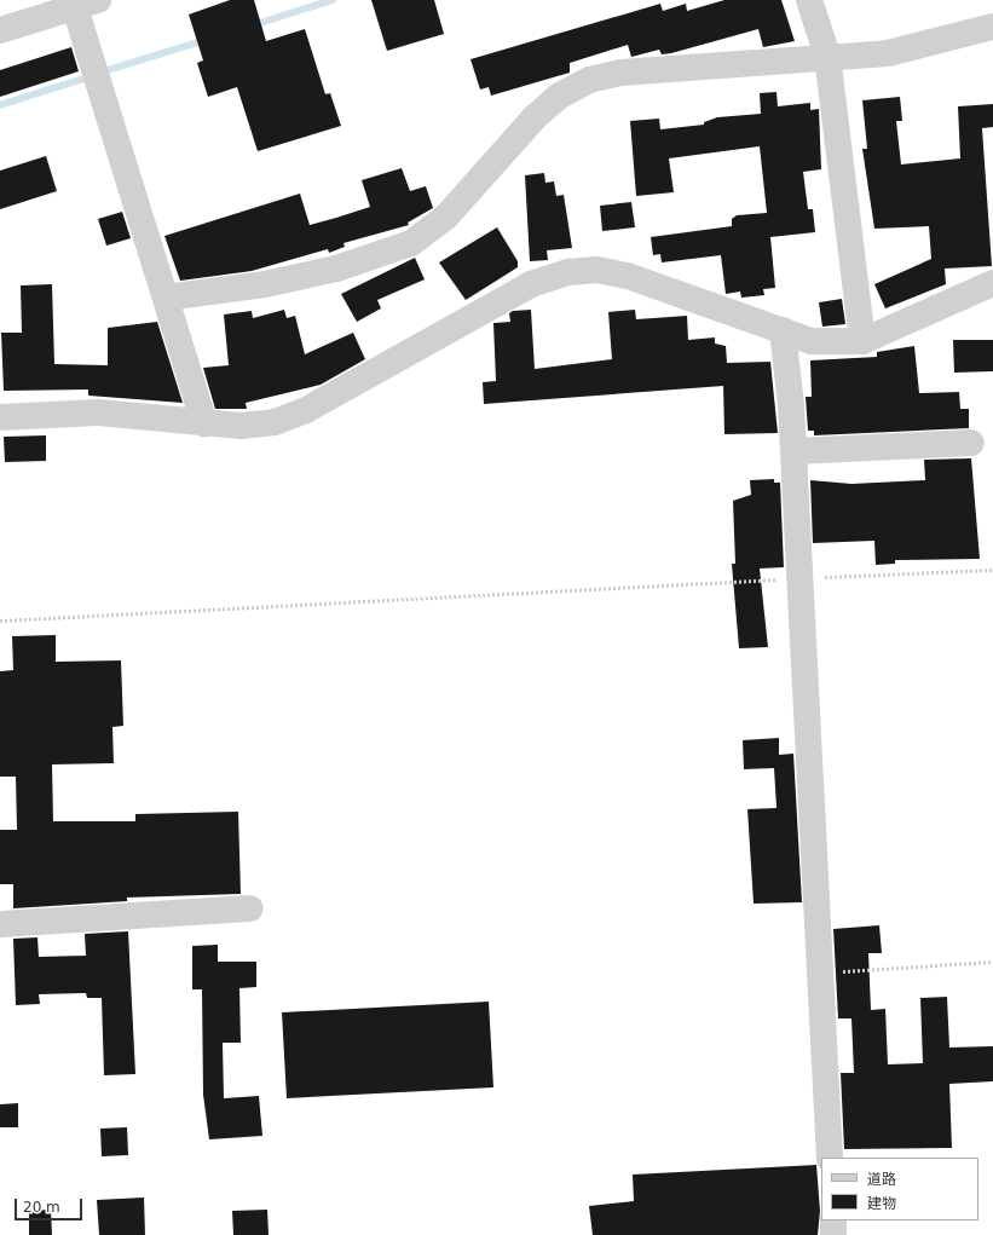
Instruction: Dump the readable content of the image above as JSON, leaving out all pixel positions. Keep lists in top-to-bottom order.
{
  "legend": ["道路", "建物"],
  "scale_bar": "20 m"
}
